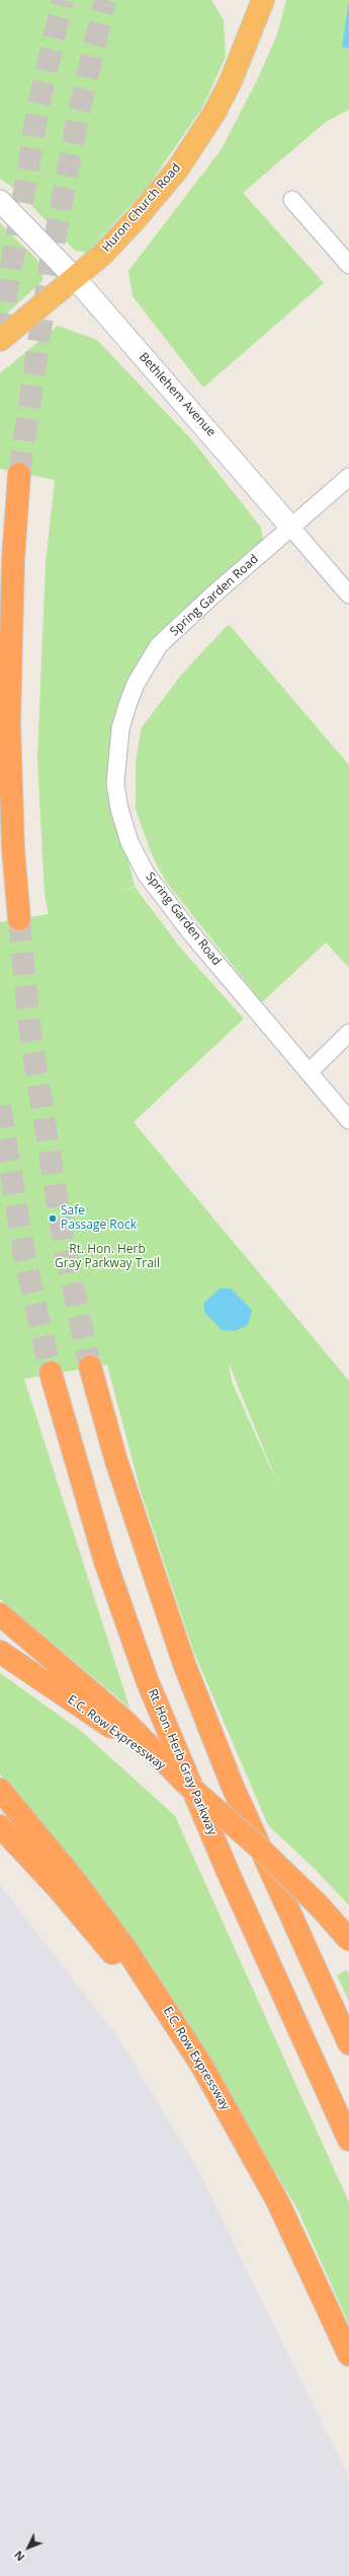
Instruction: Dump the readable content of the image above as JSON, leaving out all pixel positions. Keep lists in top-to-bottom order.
{
  "streets": {
    "highway": ["Huron Church Road", "E.C. Row Expressway", "Rt. Hon. Herb Gray Parkway"],
    "street": ["Bethlehem Avenue", "Spring Garden Road"]
  },
  "crossings": [
    ["Huron Church Road", "Bethlehem Avenue"],
    ["Bethlehem Avenue", "Spring Garden Road"]
  ],
  "parks": ["Rt. Hon. Herb Gray Parkway Trail"],
  "places": ["Safe Passage Rock"],
  "north": "bottom left"
}
